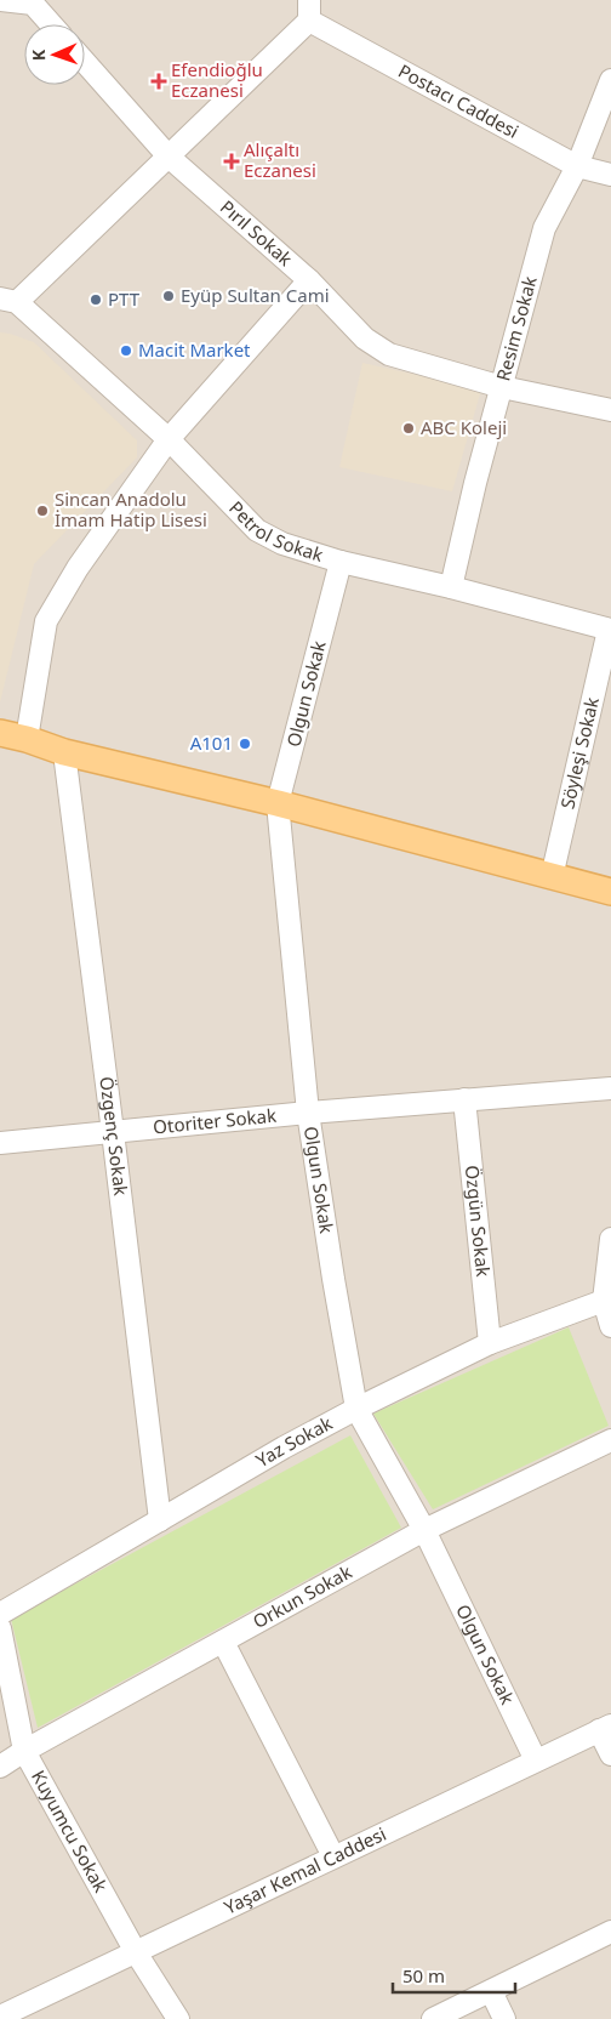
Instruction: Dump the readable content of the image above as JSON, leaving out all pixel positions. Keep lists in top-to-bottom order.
{
  "streets": {
    "street": [
      "Postacı Caddesi",
      "Pırıl Sokak",
      "Resim Sokak",
      "Petrol Sokak",
      "Olgun Sokak",
      "Söyleşi Sokak",
      "Otoriter Sokak",
      "Özgenç Sokak",
      "Özgün Sokak",
      "Yaz Sokak",
      "Orkun Sokak",
      "Kuyumcu Sokak",
      "Yaşar Kemal Caddesi"
    ]
  },
  "crossings": [
    ["Postacı Caddesi", "Resim Sokak"],
    ["Pırıl Sokak", "Resim Sokak"],
    ["Resim Sokak", "Petrol Sokak"],
    ["Petrol Sokak", "Olgun Sokak"],
    ["Petrol Sokak", "Söyleşi Sokak"],
    ["Olgun Sokak", "Otoriter Sokak"],
    ["Olgun Sokak", "Yaz Sokak"],
    ["Olgun Sokak", "Orkun Sokak"],
    ["Olgun Sokak", "Yaşar Kemal Caddesi"],
    ["Otoriter Sokak", "Özgenç Sokak"],
    ["Otoriter Sokak", "Özgün Sokak"],
    ["Özgenç Sokak", "Yaz Sokak"],
    ["Özgün Sokak", "Yaz Sokak"],
    ["Orkun Sokak", "Kuyumcu Sokak"],
    ["Kuyumcu Sokak", "Yaşar Kemal Caddesi"]
  ],
  "places": {
    "health": ["Efendioğlu Eczanesi", "Alıçaltı Eczanesi"],
    "other": [
      "Eyüp Sultan Cami",
      "PTT",
      "Macit Market",
      "ABC Koleji",
      "Sincan Anadolu İmam Hatip Lisesi",
      "A101"
    ]
  },
  "scale_bar": "50 m",
  "north": "left"
}
